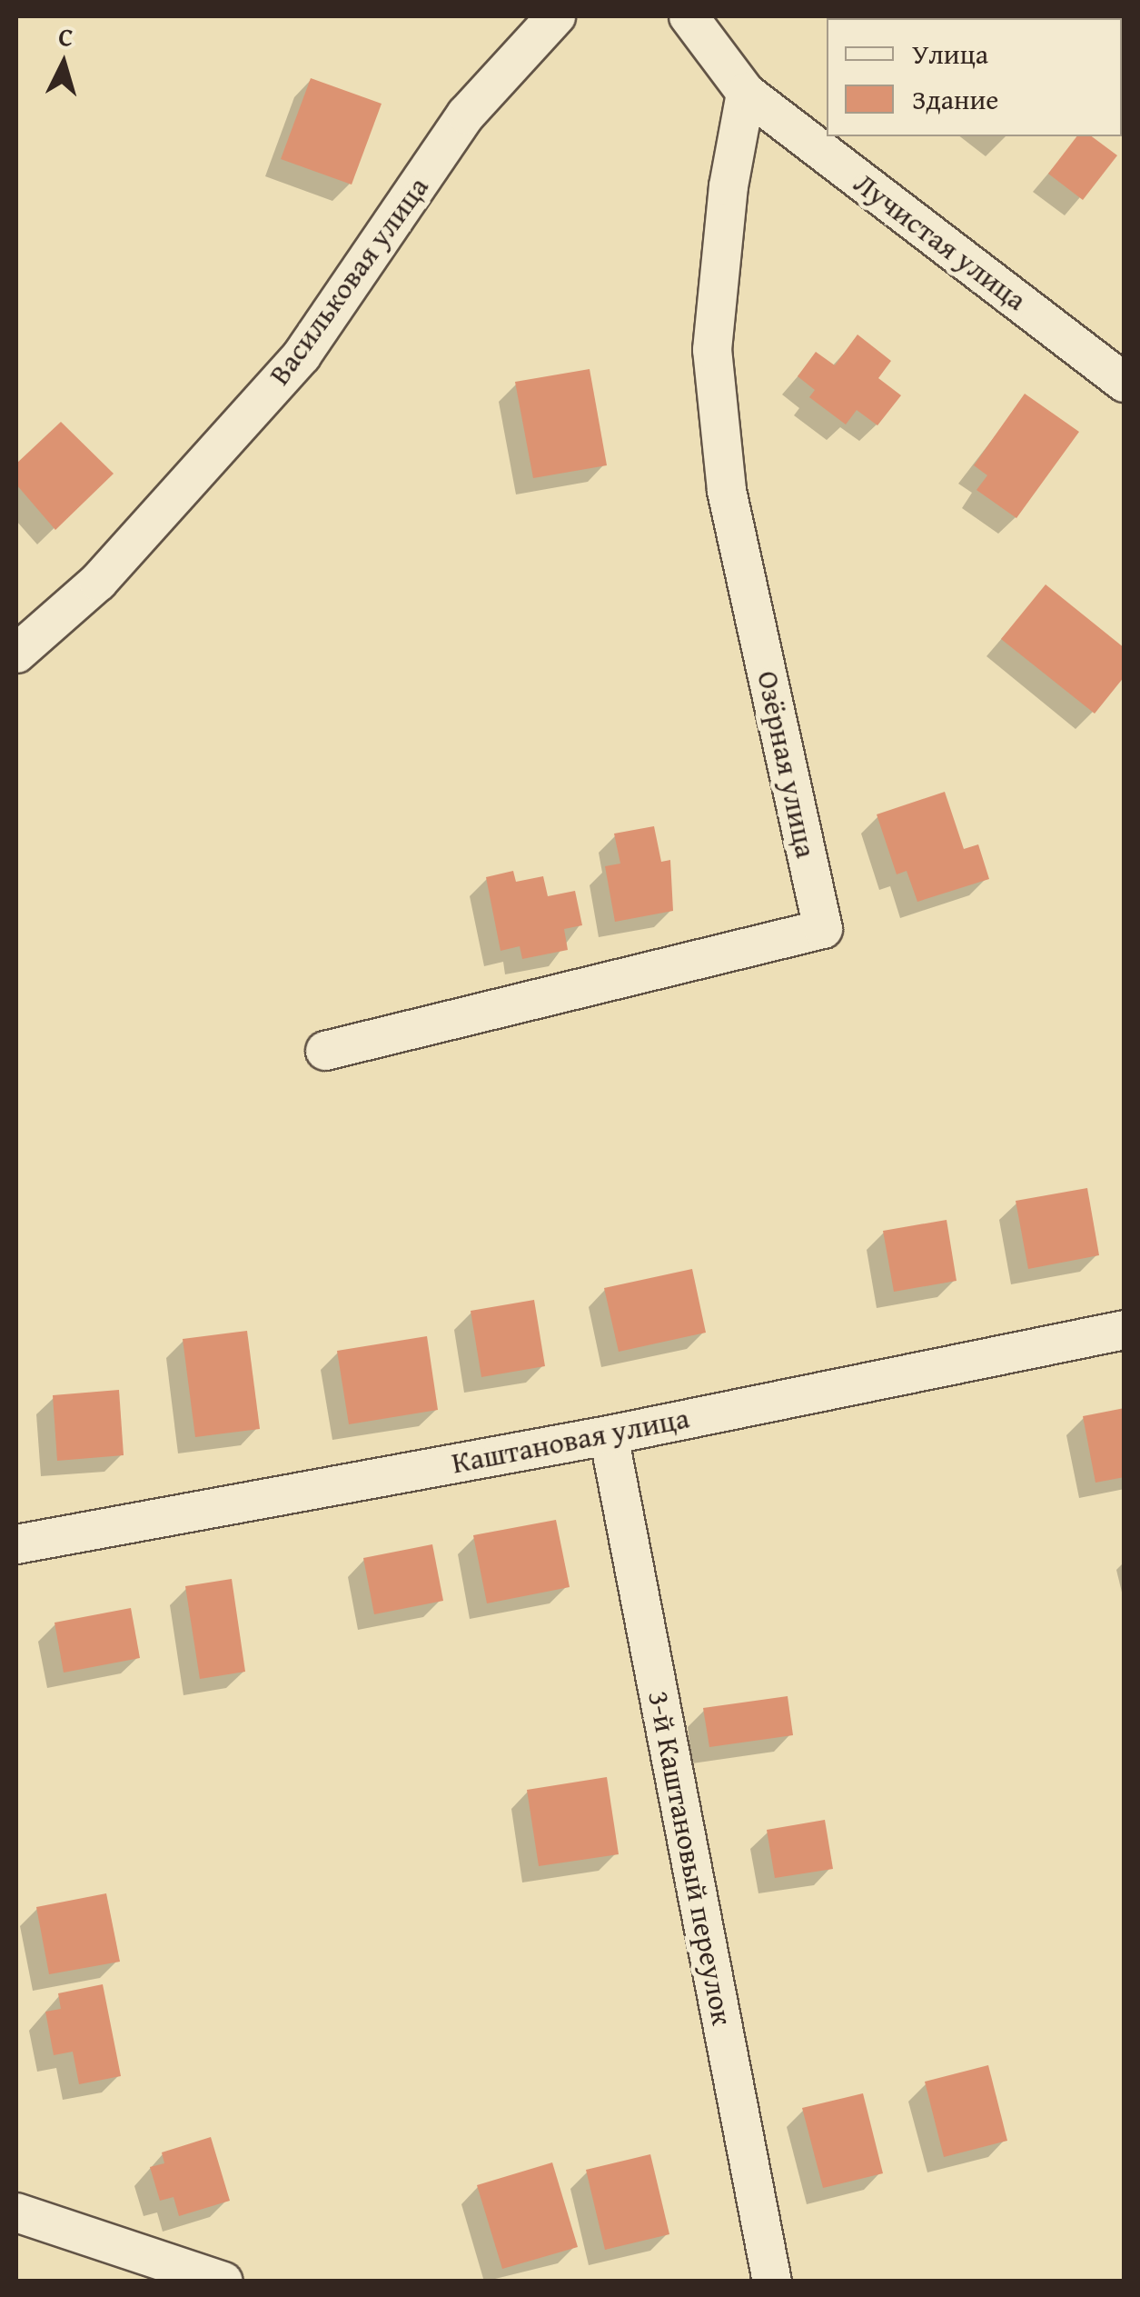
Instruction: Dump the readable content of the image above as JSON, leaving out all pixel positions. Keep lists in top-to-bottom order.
{
  "streets": {
    "street": [
      "Лучистая улица",
      "Васильковая улица",
      "Озёрная улица",
      "Каштановая улица",
      "3-й Каштановый переулок"
    ]
  },
  "crossings": [
    ["Лучистая улица", "Озёрная улица"],
    ["Каштановая улица", "3-й Каштановый переулок"]
  ],
  "legend": ["Улица", "Здание"],
  "north": "top"
}
